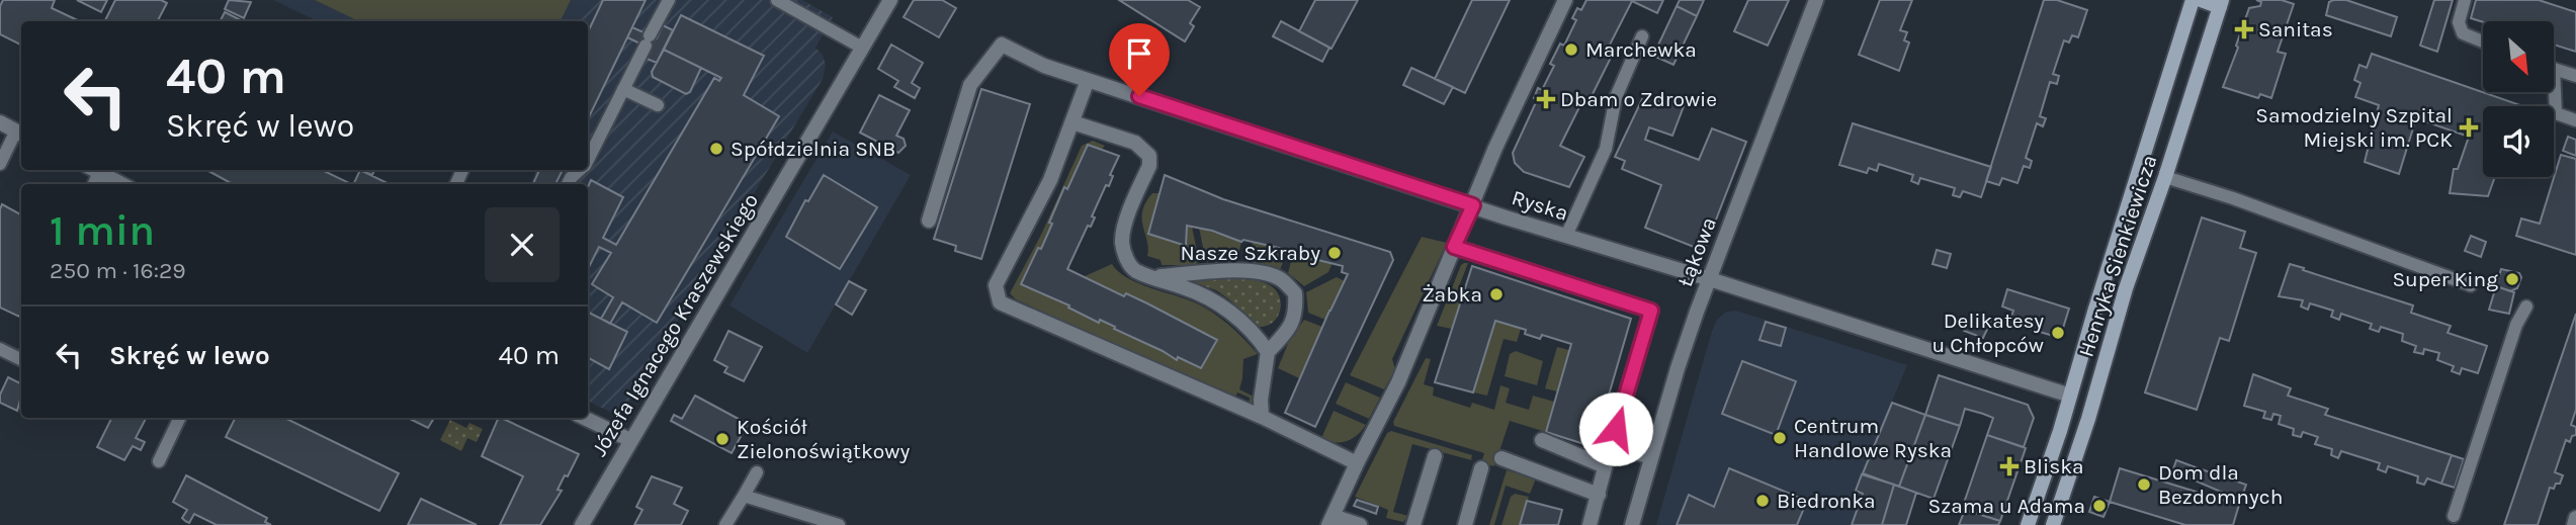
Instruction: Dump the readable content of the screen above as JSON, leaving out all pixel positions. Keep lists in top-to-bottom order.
{
  "streets": {
    "main road": ["Henryka Sienkiewicza"],
    "street": ["Ryska", "Łąkowa", "Józefa Ignacego Kraszewskiego"]
  },
  "crossings": [
    ["Ryska", "Łąkowa"],
    ["Ryska", "Henryka Sienkiewicza"]
  ],
  "places": {
    "health": [
      "Sanitas",
      "Dbam o Zdrowie",
      "Samodzielny Szpital Miejski im. PCK",
      "Bliska"
    ],
    "other": [
      "Marchewka",
      "Spółdzielnia SNB",
      "Nasze Szkraby",
      "Super King",
      "Żabka",
      "Delikatesy u Chłopców",
      "Centrum Handlowe Ryska",
      "Kościół Zielonoświątkowy",
      "Dom dla Bezdomnych",
      "Biedronka",
      "Szama u Adama"
    ]
  },
  "north": "bottom right",
  "page": {
    "turn": ["40 m", "Skręć w lewo"],
    "heading": ["1 min", "250 m · 16:29"],
    "list": [
      {
        "name": "Skręć w lewo",
        "value": "40 m"
      }
    ]
  }
}
